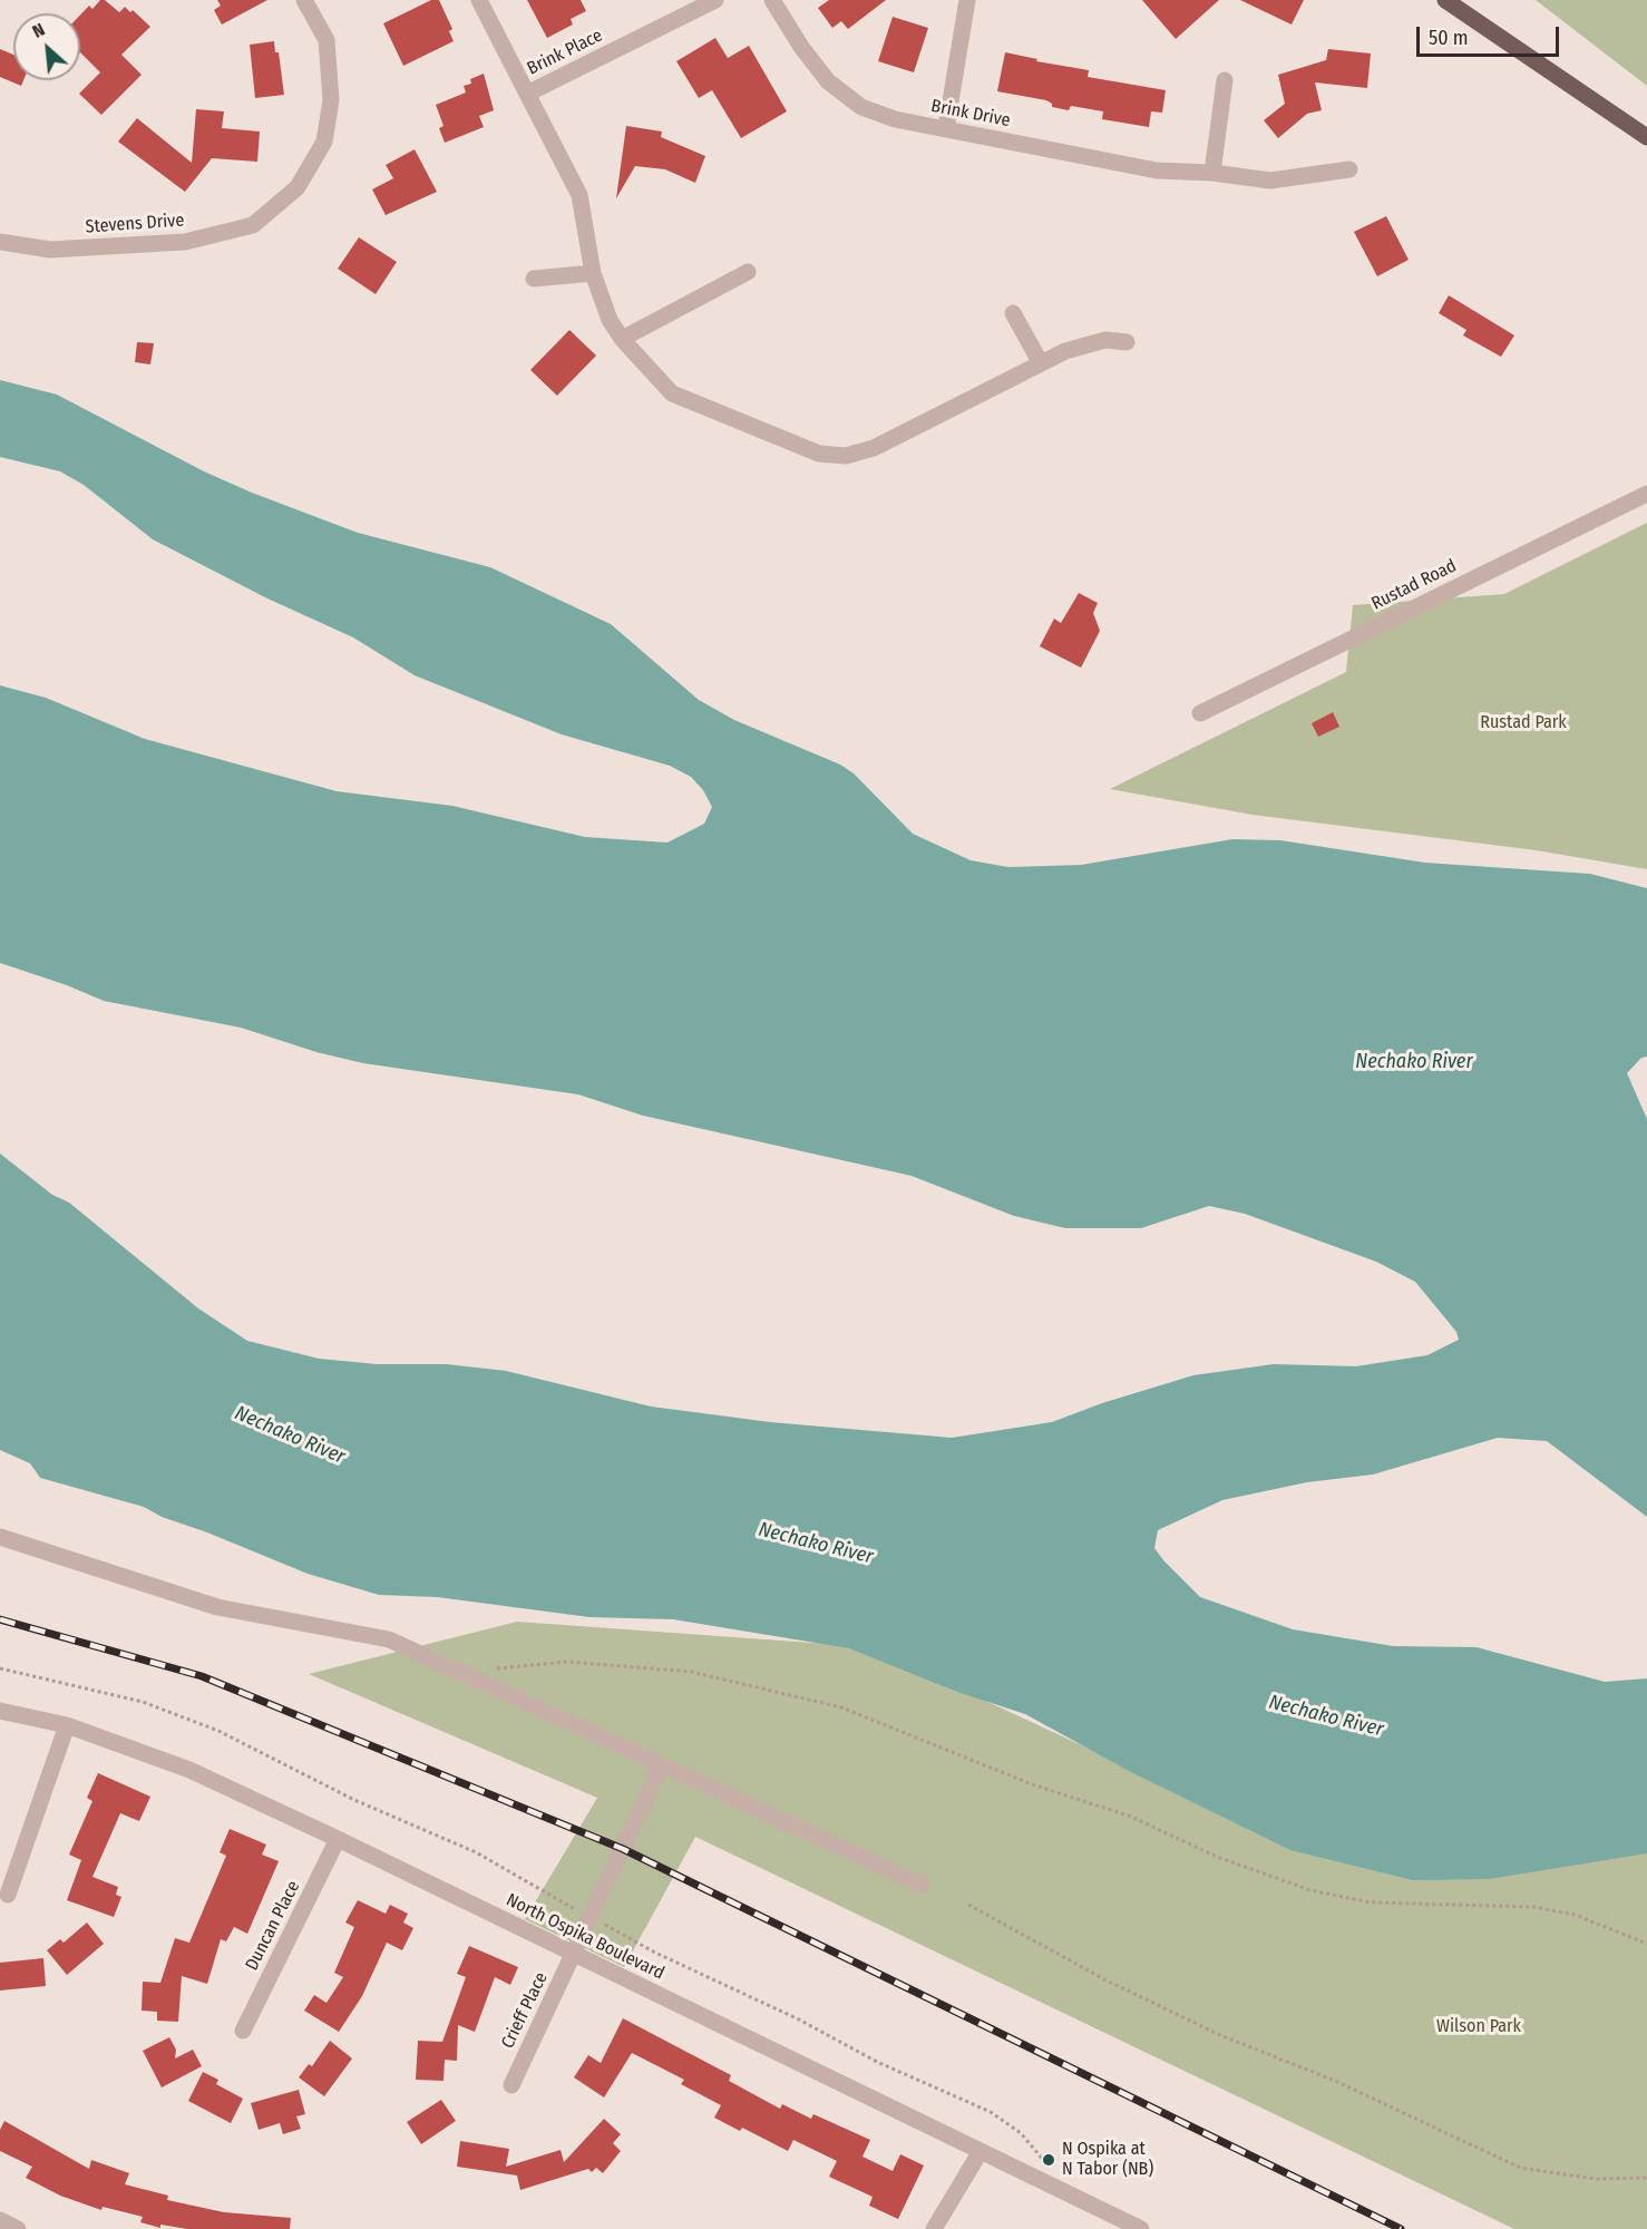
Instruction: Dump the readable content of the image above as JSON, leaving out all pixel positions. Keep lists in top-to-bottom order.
{
  "streets": {
    "street": [
      "Brink Place",
      "Brink Drive",
      "Stevens Drive",
      "Rustad Road",
      "Duncan Place",
      "North Ospika Boulevard",
      "Crieff Place"
    ]
  },
  "crossings": [
    ["Duncan Place", "North Ospika Boulevard"],
    ["North Ospika Boulevard", "Crieff Place"]
  ],
  "water": ["Nechako River"],
  "parks": ["Rustad Park", "Wilson Park"],
  "places": ["N Ospika at N Tabor (NB)"],
  "scale_bar": "50 m",
  "north": "top left"
}
